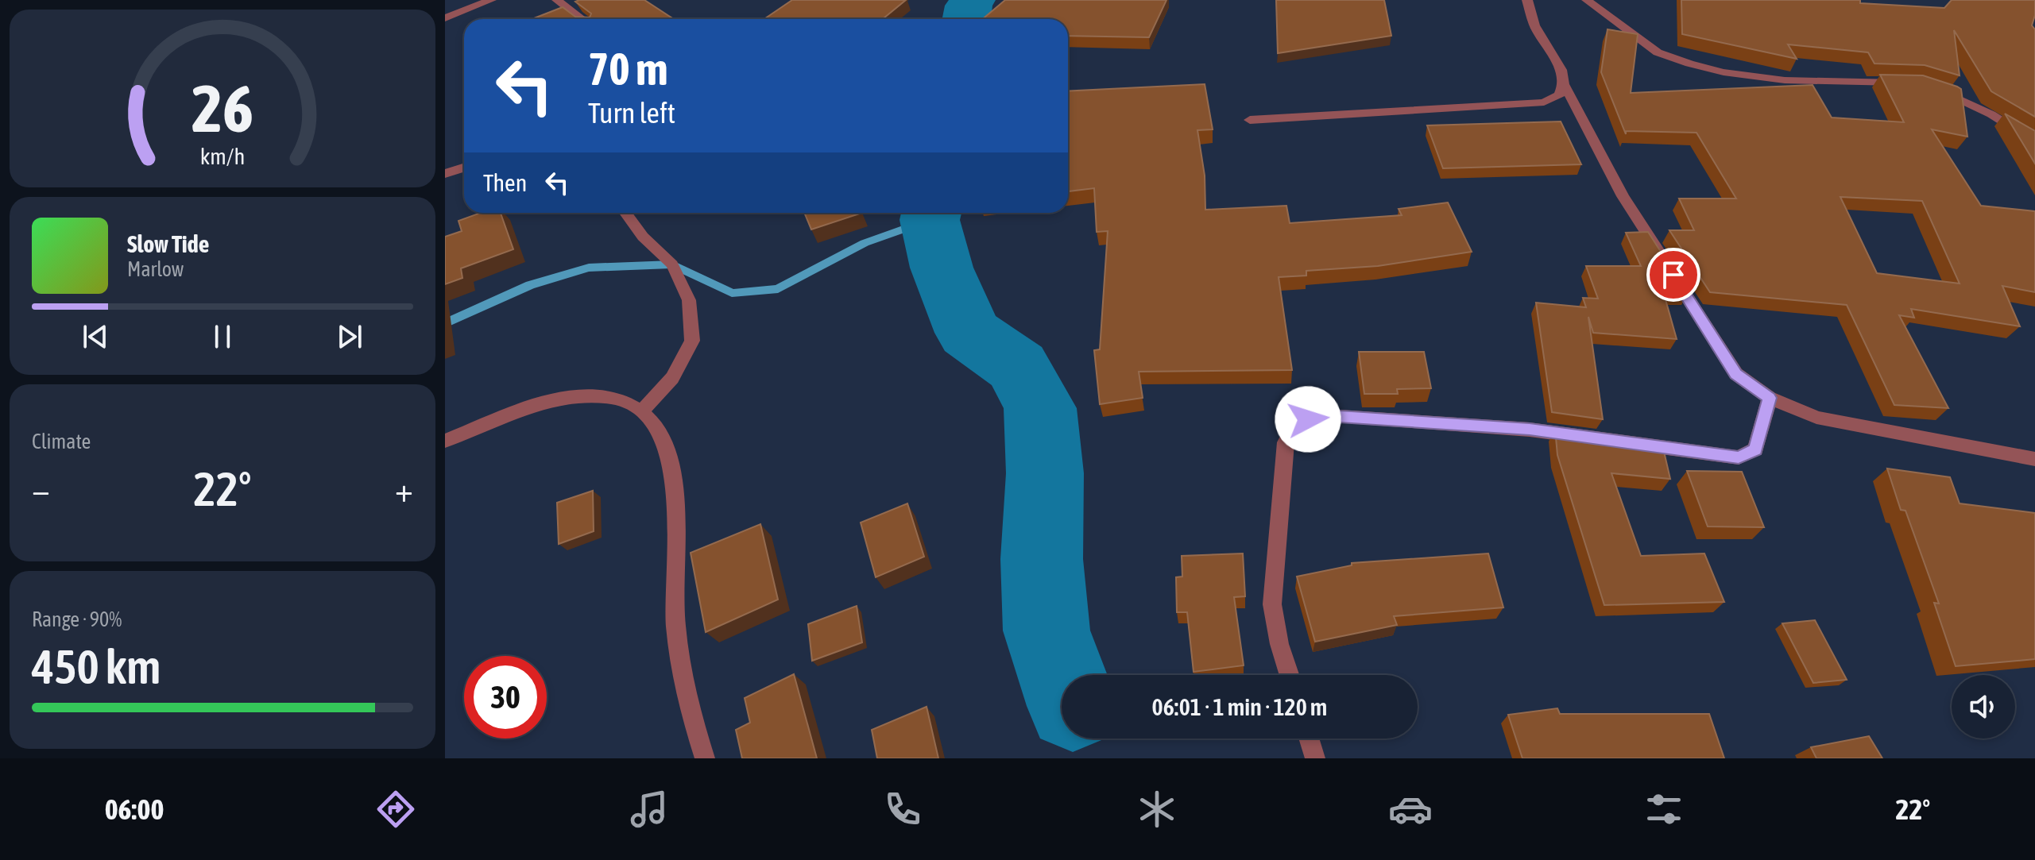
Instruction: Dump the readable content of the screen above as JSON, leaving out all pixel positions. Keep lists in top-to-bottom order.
{
  "page": {
    "turn": ["70 m", "Turn left"],
    "then": "Then",
    "song": ["Slow Tide", "Marlow"],
    "tile": [
      "Climate",
      ["Range · 90%", "450 km"]
    ],
    "heat": ["−", "22°", "+"],
    "limit": "30",
    "trip": "06:01 · 1 min · 120 m",
    "tabs": ["06:00", "22°"],
    "gauge": ["26", "km/h"]
  }
}
